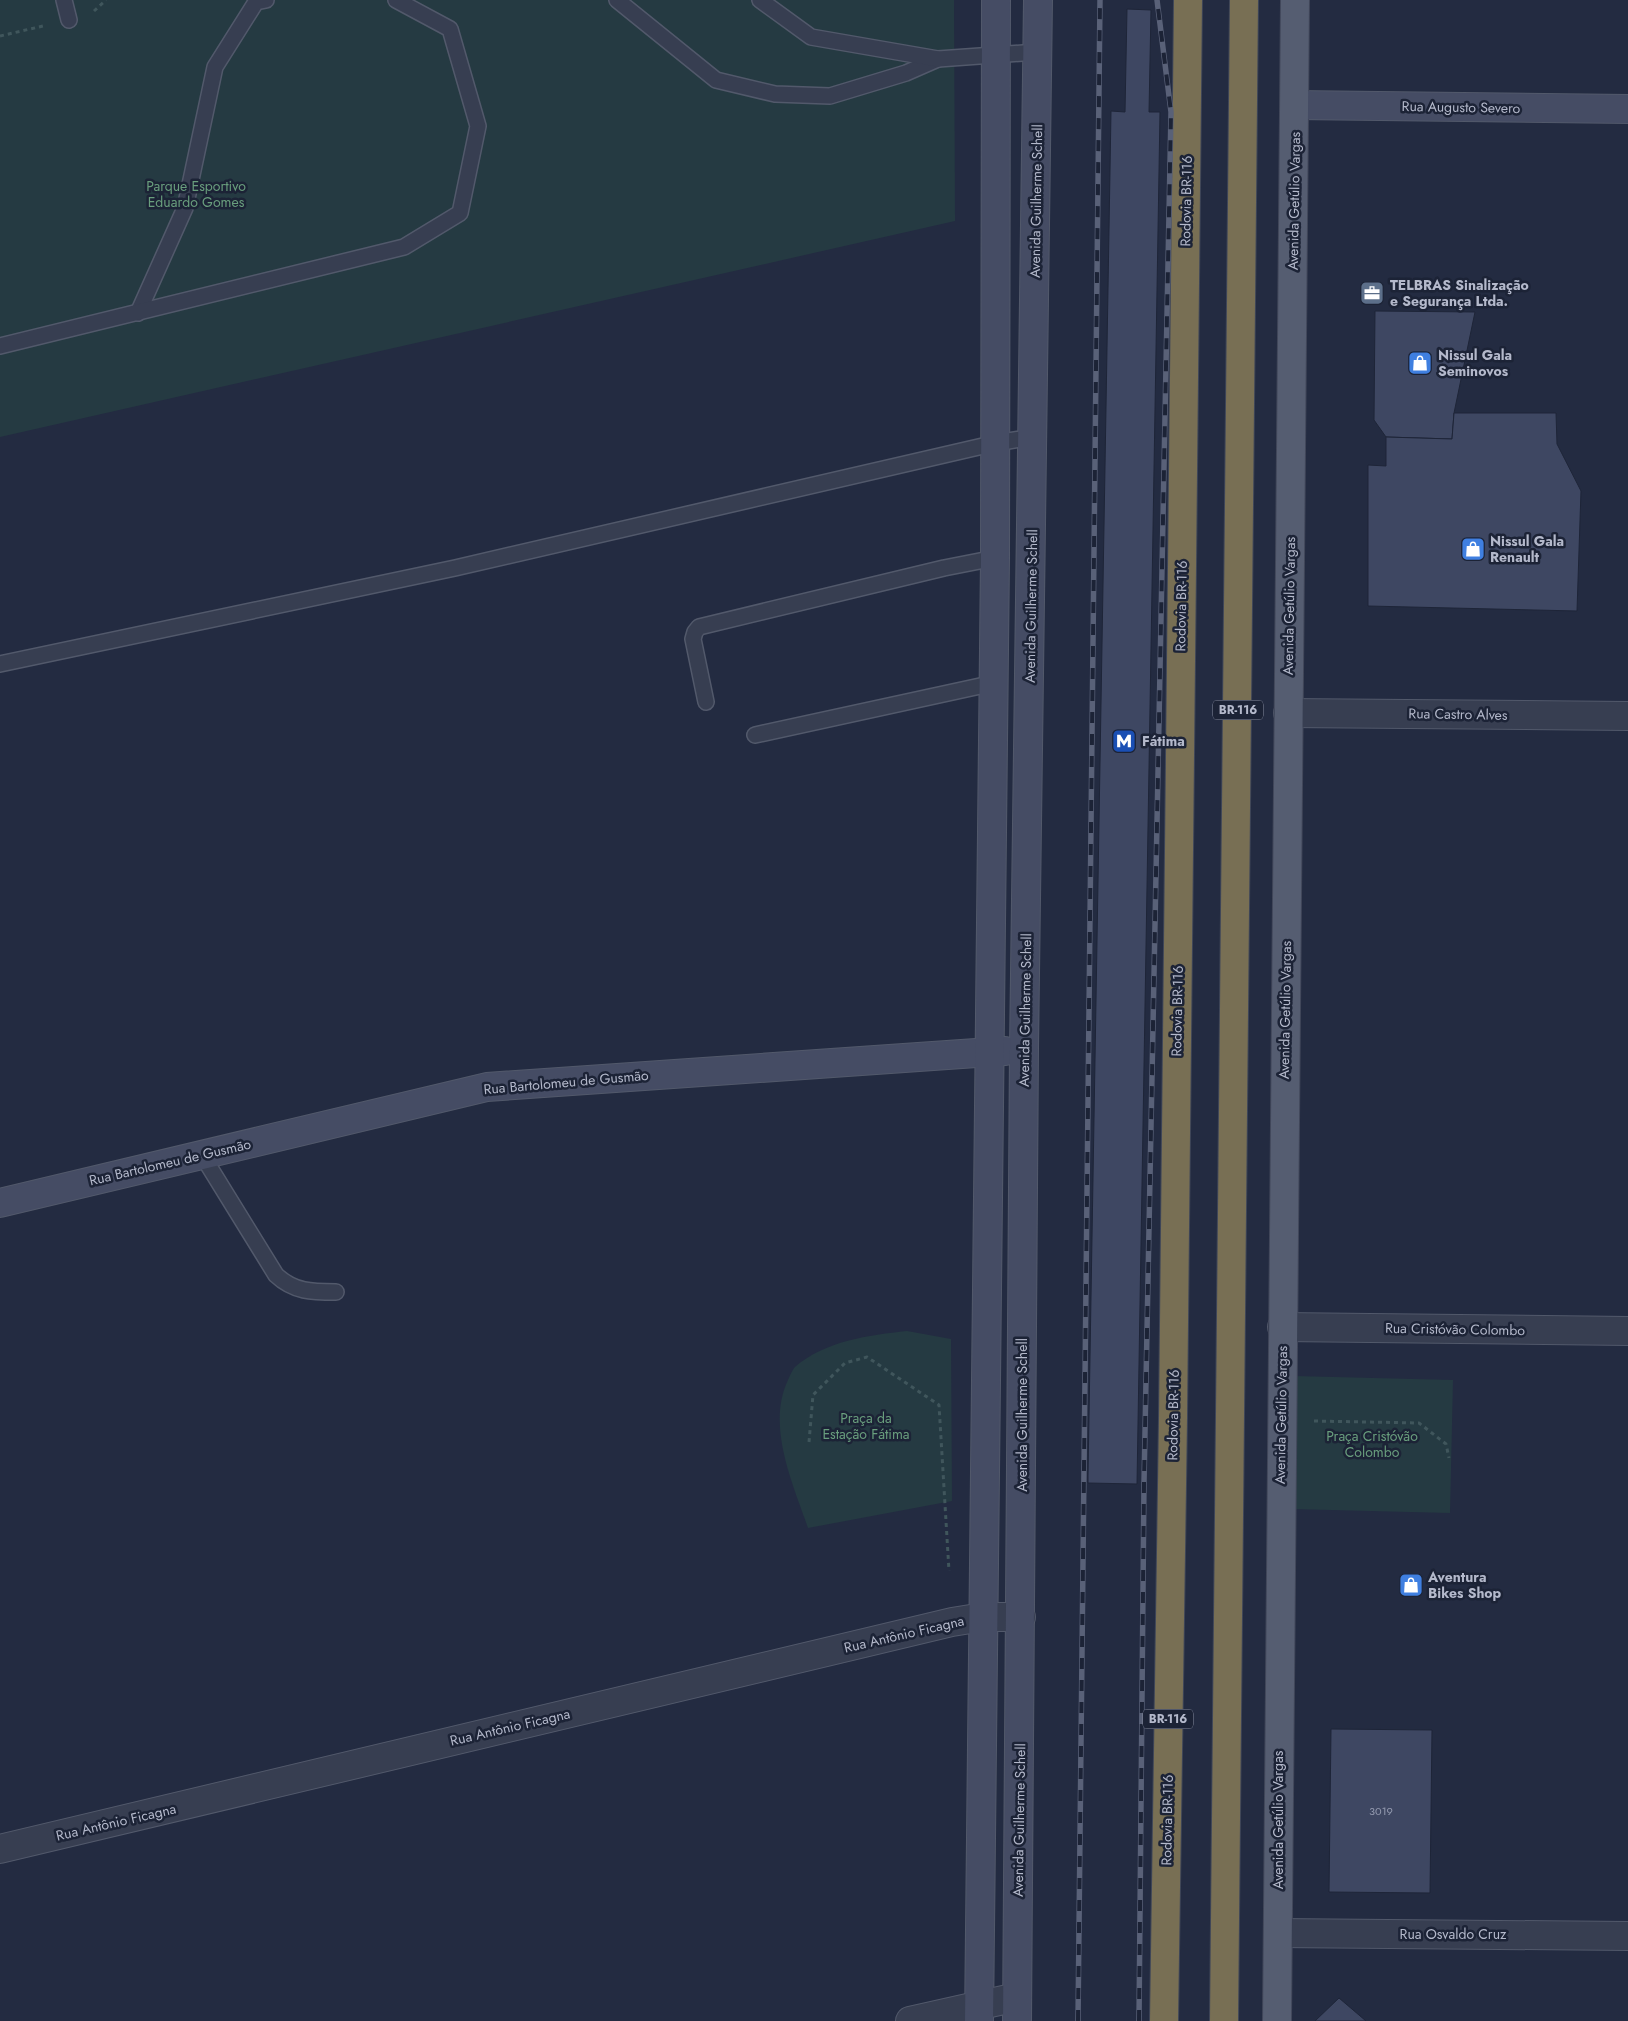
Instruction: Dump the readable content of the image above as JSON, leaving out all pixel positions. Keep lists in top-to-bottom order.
{
  "streets": {
    "highway": ["Rodovia BR-116", "BR-116"],
    "main road": [
      "Rua Augusto Severo",
      "Avenida Guilherme Schell",
      "Avenida Getúlio Vargas",
      "Rua Bartolomeu de Gusmão"
    ],
    "street": [
      "Rua Castro Alves",
      "Rua Cristóvão Colombo",
      "Rua Antônio Ficagna",
      "Rua Osvaldo Cruz"
    ]
  },
  "crossings": [
    ["Rua Augusto Severo", "Avenida Getúlio Vargas"],
    ["Avenida Guilherme Schell", "Rua Bartolomeu de Gusmão"],
    ["Avenida Guilherme Schell", "Rua Antônio Ficagna"],
    ["Avenida Getúlio Vargas", "Rua Castro Alves"],
    ["Avenida Getúlio Vargas", "Rua Cristóvão Colombo"],
    ["Avenida Getúlio Vargas", "Rua Osvaldo Cruz"]
  ],
  "parks": ["Parque Esportivo Eduardo Gomes", "Praça da Estação Fátima", "Praça Cristóvão Colombo"],
  "places": {
    "office": ["TELBRAS Sinalização e Segurança Ltda."],
    "shop": ["Nissul Gala Seminovos", "Nissul Gala Renault", "Aventura Bikes Shop"],
    "metro station": ["Fátima"]
  },
  "house_numbers": ["3019"]
}
